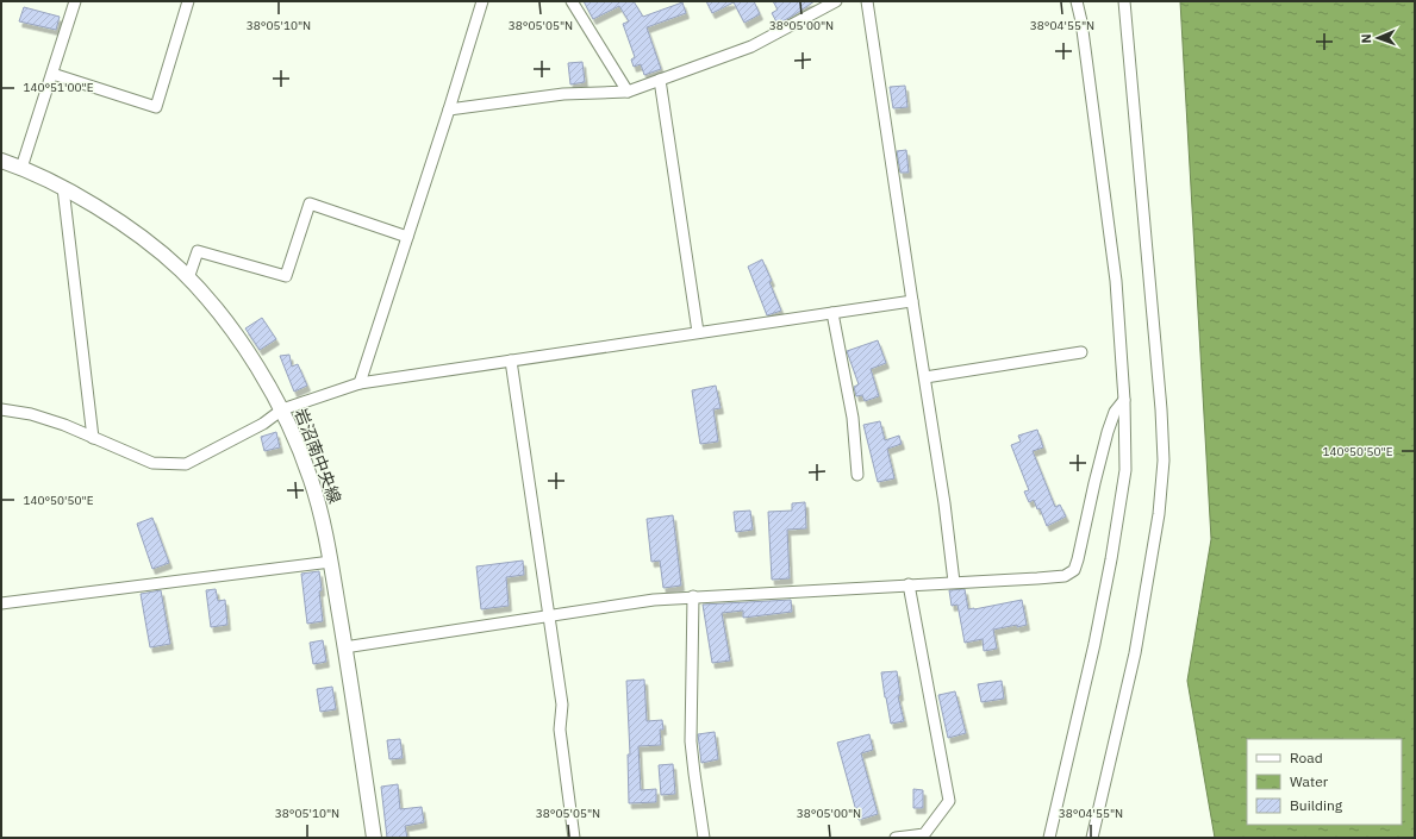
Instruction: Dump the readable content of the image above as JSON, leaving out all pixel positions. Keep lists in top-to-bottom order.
{
  "streets": {
    "street": ["岩沼南中央線"]
  },
  "legend": ["Road", "Water", "Building"],
  "north": "left",
  "coordinates": [
    "38°05'10\"N",
    "38°05'05\"N",
    "38°05'00\"N",
    "38°04'55\"N",
    "140°51'00\"E",
    "140°50'50\"E"
  ]
}
